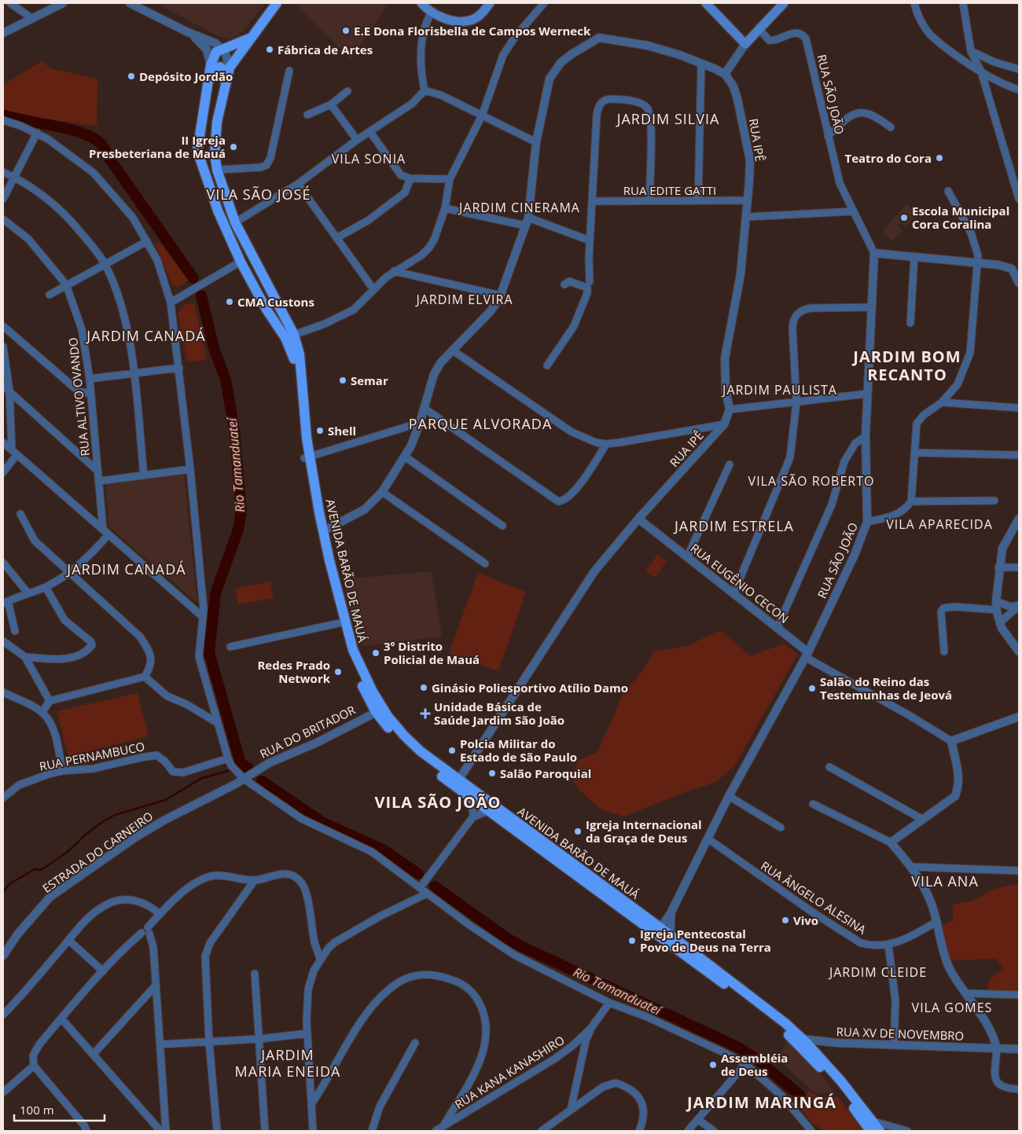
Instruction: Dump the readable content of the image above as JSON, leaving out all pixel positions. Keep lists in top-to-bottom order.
{
  "streets": {
    "main road": ["AVENIDA BARÃO DE MAUÁ"],
    "street": [
      "RUA SÃO JOÃO",
      "RUA IPÊ",
      "RUA EDITE GATTI",
      "RUA ALTIVO OVANDO",
      "RUA EUGÊNIO CECON",
      "RUA DO BRITADOR",
      "RUA PERNAMBUCO",
      "ESTRADA DO CARNEIRO",
      "RUA ÂNGELO ALESINA",
      "RUA XV DE NOVEMBRO",
      "RUA KANA KANASHIRO"
    ]
  },
  "crossings": [
    ["RUA SÃO JOÃO", "AVENIDA BARÃO DE MAUÁ"],
    ["RUA SÃO JOÃO", "RUA EUGÊNIO CECON"],
    ["RUA SÃO JOÃO", "RUA ÂNGELO ALESINA"],
    ["RUA IPÊ", "RUA EDITE GATTI"],
    ["RUA IPÊ", "AVENIDA BARÃO DE MAUÁ"],
    ["RUA IPÊ", "RUA EUGÊNIO CECON"],
    ["AVENIDA BARÃO DE MAUÁ", "RUA DO BRITADOR"],
    ["AVENIDA BARÃO DE MAUÁ", "RUA XV DE NOVEMBRO"],
    ["RUA DO BRITADOR", "ESTRADA DO CARNEIRO"]
  ],
  "districts": [
    "JARDIM SILVIA",
    "VILA SONIA",
    "VILA SÃO JOSÉ",
    "JARDIM CINERAMA",
    "JARDIM ELVIRA",
    "JARDIM CANADÁ",
    "JARDIM BOM RECANTO",
    "JARDIM PAULISTA",
    "PARQUE ALVORADA",
    "VILA SÃO ROBERTO",
    "VILA APARECIDA",
    "JARDIM ESTRELA",
    "JARDIM CANADÁ",
    "VILA SÃO JOÃO",
    "VILA ANA",
    "JARDIM CLEIDE",
    "VILA GOMES",
    "JARDIM MARIA ENEIDA",
    "JARDIM MARINGÁ"
  ],
  "water": ["Rio Tamanduateí"],
  "places": {
    "other": [
      "E.E Dona Florisbella de Campos Werneck",
      "Fábrica de Artes",
      "Depósito Jordão",
      "II Igreja Presbeteriana de Mauá",
      "Teatro do Cora",
      "Escola Municipal Cora Coralina",
      "CMA Custons",
      "Semar",
      "Shell",
      "3º Distrito Policial de Mauá",
      "Redes Prado Network",
      "Ginásio Poliesportivo Atílio Damo",
      "Salão do Reino das Testemunhas de Jeová",
      "Polcia Militar do Estado de São Paulo",
      "Salão Paroquial",
      "Igreja Internacional da Graça de Deus",
      "Vivo",
      "Igreja Pentecostal Povo de Deus na Terra",
      "Assembléia de Deus"
    ],
    "health": ["Unidade Básica de Saúde Jardim São João"]
  },
  "scale_bar": "100 m"
}
